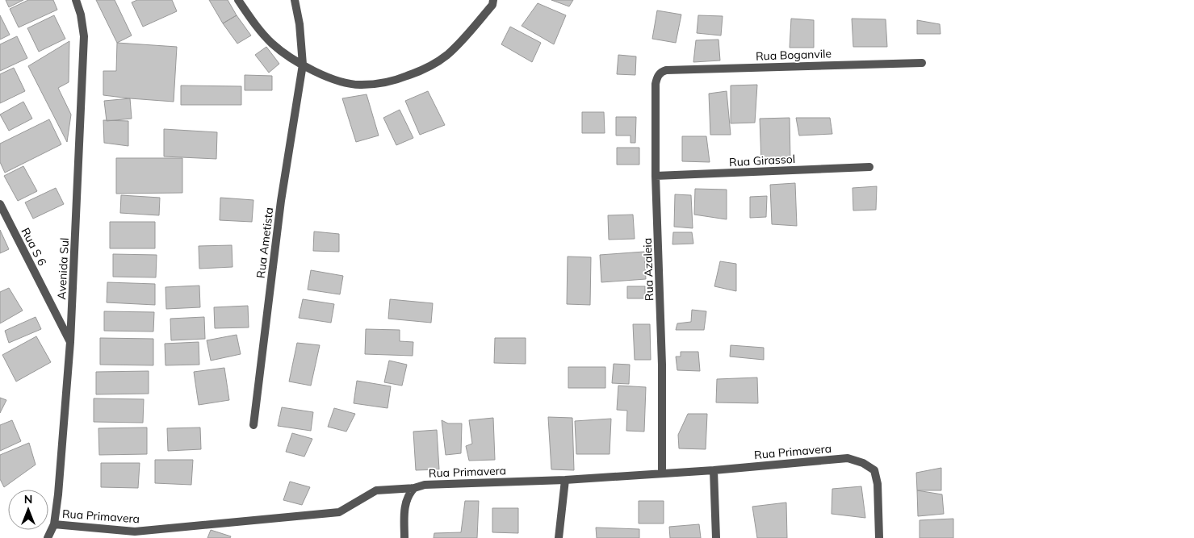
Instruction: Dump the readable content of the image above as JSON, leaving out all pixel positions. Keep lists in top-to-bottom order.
{
  "streets": {
    "street": [
      "Rua Boganvile",
      "Rua Girassol",
      "Rua Ametista",
      "Rua S 6",
      "Avenida Sul",
      "Rua Azaleia",
      "Rua Primavera"
    ]
  },
  "crossings": [
    ["Rua Boganvile", "Rua Azaleia"],
    ["Rua Girassol", "Rua Azaleia"],
    ["Rua S 6", "Avenida Sul"],
    ["Avenida Sul", "Rua Primavera"],
    ["Rua Azaleia", "Rua Primavera"]
  ],
  "north": "top"
}
